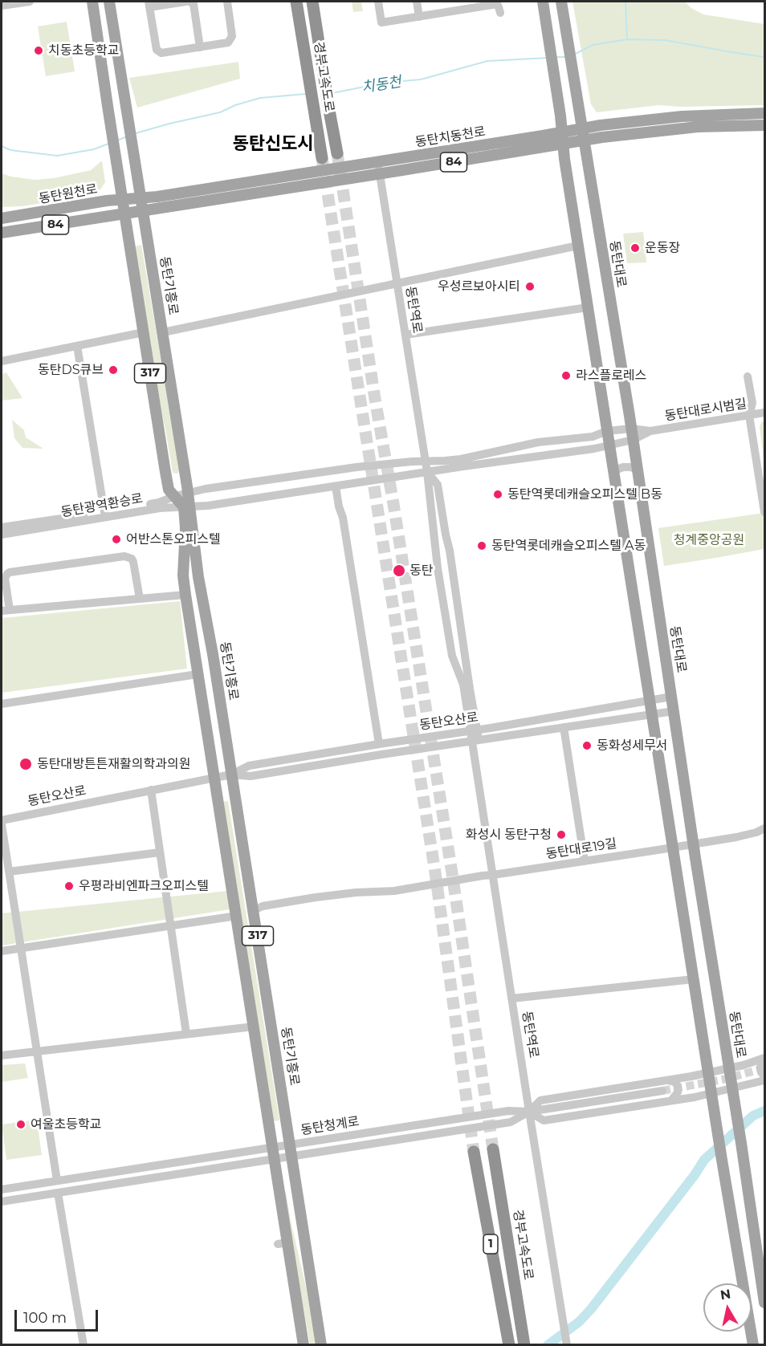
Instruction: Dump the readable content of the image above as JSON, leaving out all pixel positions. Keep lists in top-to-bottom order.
{
  "streets": {
    "highway": ["경부고속도로", "1"],
    "main road": [
      "동탄치동천로",
      "84",
      "동탄원천로",
      "동탄대로",
      "동탄기흥로",
      "317"
    ],
    "street": [
      "동탄역로",
      "동탄대로시범길",
      "동탄광역환승로",
      "동탄오산로",
      "동탄대로19길",
      "동탄청계로"
    ]
  },
  "crossings": [
    ["동탄치동천로", "동탄원천로"],
    ["동탄치동천로", "동탄대로"],
    ["동탄치동천로", "동탄기흥로"],
    ["동탄치동천로", "동탄역로"],
    ["동탄원천로", "동탄기흥로"],
    ["동탄원천로", "317"],
    ["동탄대로", "동탄대로시범길"],
    ["동탄대로", "동탄오산로"],
    ["동탄기흥로", "317"],
    ["동탄기흥로", "동탄광역환승로"],
    ["동탄기흥로", "동탄오산로"],
    ["동탄기흥로", "동탄대로19길"],
    ["동탄기흥로", "동탄청계로"],
    ["동탄역로", "동탄광역환승로"],
    ["동탄역로", "동탄오산로"],
    ["동탄역로", "동탄대로19길"],
    ["동탄역로", "동탄청계로"],
    ["317", "동탄광역환승로"]
  ],
  "districts": ["동탄신도시"],
  "water": ["치동천"],
  "parks": ["청계중앙공원"],
  "places": [
    "치동초등학교",
    "운동장",
    "우성르보아시티",
    "동탄DS큐브",
    "라스플로레스",
    "동탄역롯데캐슬오피스텔 B동",
    "어반스톤오피스텔",
    "동탄역롯데캐슬오피스텔 A동",
    "동탄",
    "동화성세무서",
    "동탄대방튼튼재활의학과의원",
    "화성시 동탄구청",
    "우평라비엔파크오피스텔",
    "여울초등학교"
  ],
  "scale_bar": "100 m",
  "north": "top"
}
